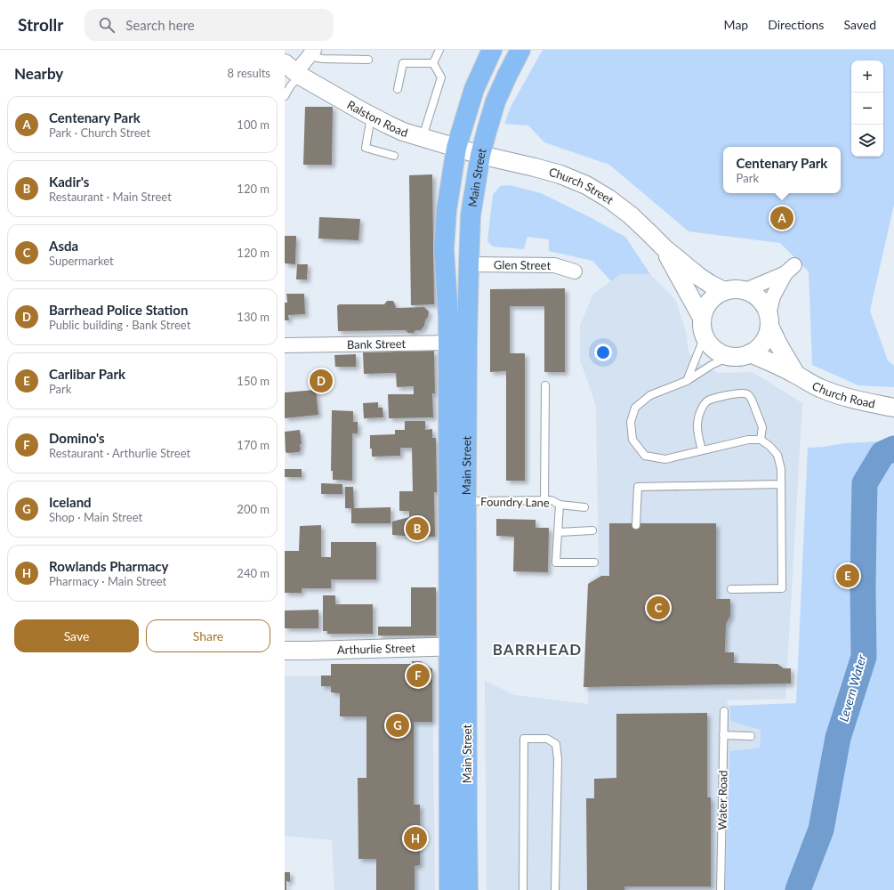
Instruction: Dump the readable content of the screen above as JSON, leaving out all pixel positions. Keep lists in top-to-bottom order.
{
  "streets": {
    "main road": ["Main Street"],
    "street": [
      "Ralston Road",
      "Church Street",
      "Glen Street",
      "Bank Street",
      "Church Road",
      "Arthurlie Street"
    ],
    "lane": ["Foundry Lane", "Water Road"]
  },
  "crossings": [
    ["Ralston Road", "Main Street"],
    ["Ralston Road", "Church Street"],
    ["Main Street", "Church Street"],
    ["Main Street", "Glen Street"],
    ["Main Street", "Bank Street"],
    ["Main Street", "Foundry Lane"],
    ["Main Street", "Arthurlie Street"],
    ["Church Street", "Church Road"]
  ],
  "districts": ["BARRHEAD"],
  "water": ["Levern Water"],
  "page": {
    "header": "Strollr",
    "search": "Search here",
    "nav": ["Map", "Directions", "Saved"],
    "heading": ["Nearby", "8 results"],
    "map_buttons": ["+", "−"],
    "list": [
      {
        "mark": "A",
        "name": "Centenary Park",
        "note": "Park · Church Street",
        "value": "100 m"
      },
      {
        "mark": "B",
        "name": "Kadir's",
        "note": "Restaurant · Main Street",
        "value": "120 m"
      },
      {
        "mark": "C",
        "name": "Asda",
        "note": "Supermarket",
        "value": "120 m"
      },
      {
        "mark": "D",
        "name": "Barrhead Police Station",
        "note": "Public building · Bank Street",
        "value": "130 m"
      },
      {
        "mark": "E",
        "name": "Carlibar Park",
        "note": "Park",
        "value": "150 m"
      },
      {
        "mark": "F",
        "name": "Domino's",
        "note": "Restaurant · Arthurlie Street",
        "value": "170 m"
      },
      {
        "mark": "G",
        "name": "Iceland",
        "note": "Shop · Main Street",
        "value": "200 m"
      },
      {
        "mark": "H",
        "name": "Rowlands Pharmacy",
        "note": "Pharmacy · Main Street",
        "value": "240 m"
      }
    ],
    "popup": ["Centenary Park", "Park"],
    "pins": [
      "A",
      "D",
      "B",
      "E",
      "C",
      "F",
      "G",
      "H"
    ],
    "buttons": ["Save", "Share"]
  }
}
